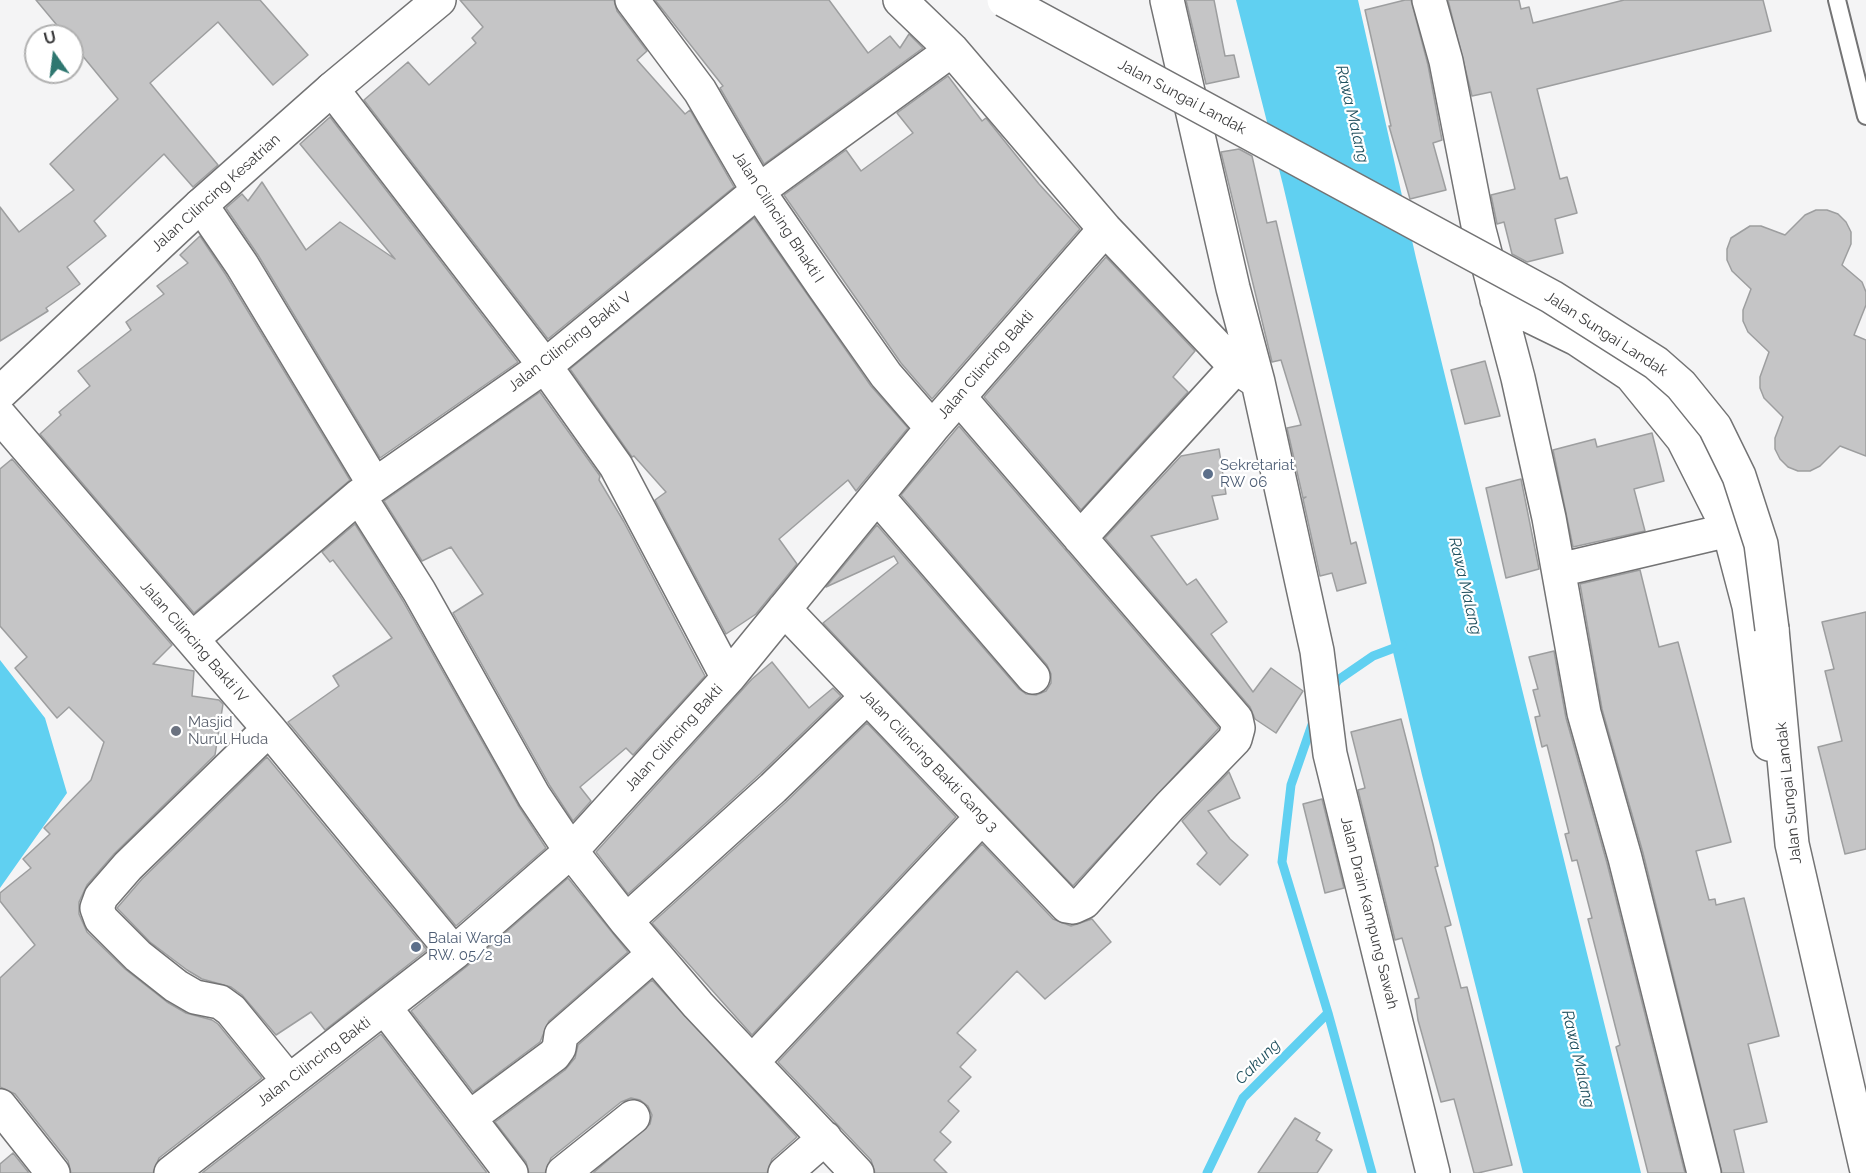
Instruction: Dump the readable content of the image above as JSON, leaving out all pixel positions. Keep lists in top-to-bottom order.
{
  "streets": {
    "street": [
      "Jalan Sungai Landak",
      "Jalan Cilincing Kesatrian",
      "Jalan Cilincing Bhakti I",
      "Jalan Cilincing Bakti V",
      "Jalan Cilincing Bakti",
      "Jalan Cilincing Bakti IV",
      "Jalan Cilincing Bakti Gang 3",
      "Jalan Drain Kampung Sawah"
    ]
  },
  "crossings": [
    ["Jalan Cilincing Bhakti I", "Jalan Cilincing Bakti V"],
    ["Jalan Cilincing Bhakti I", "Jalan Cilincing Bakti"],
    ["Jalan Cilincing Bakti V", "Jalan Cilincing Bakti IV"],
    ["Jalan Cilincing Bakti", "Jalan Cilincing Bakti IV"],
    ["Jalan Cilincing Bakti", "Jalan Cilincing Bakti Gang 3"]
  ],
  "water": ["Rawa Malang", "Cakung"],
  "places": ["Sekretariat RW 06", "Masjid Nurul Huda", "Balai Warga RW. 05/2"],
  "north": "top"
}
